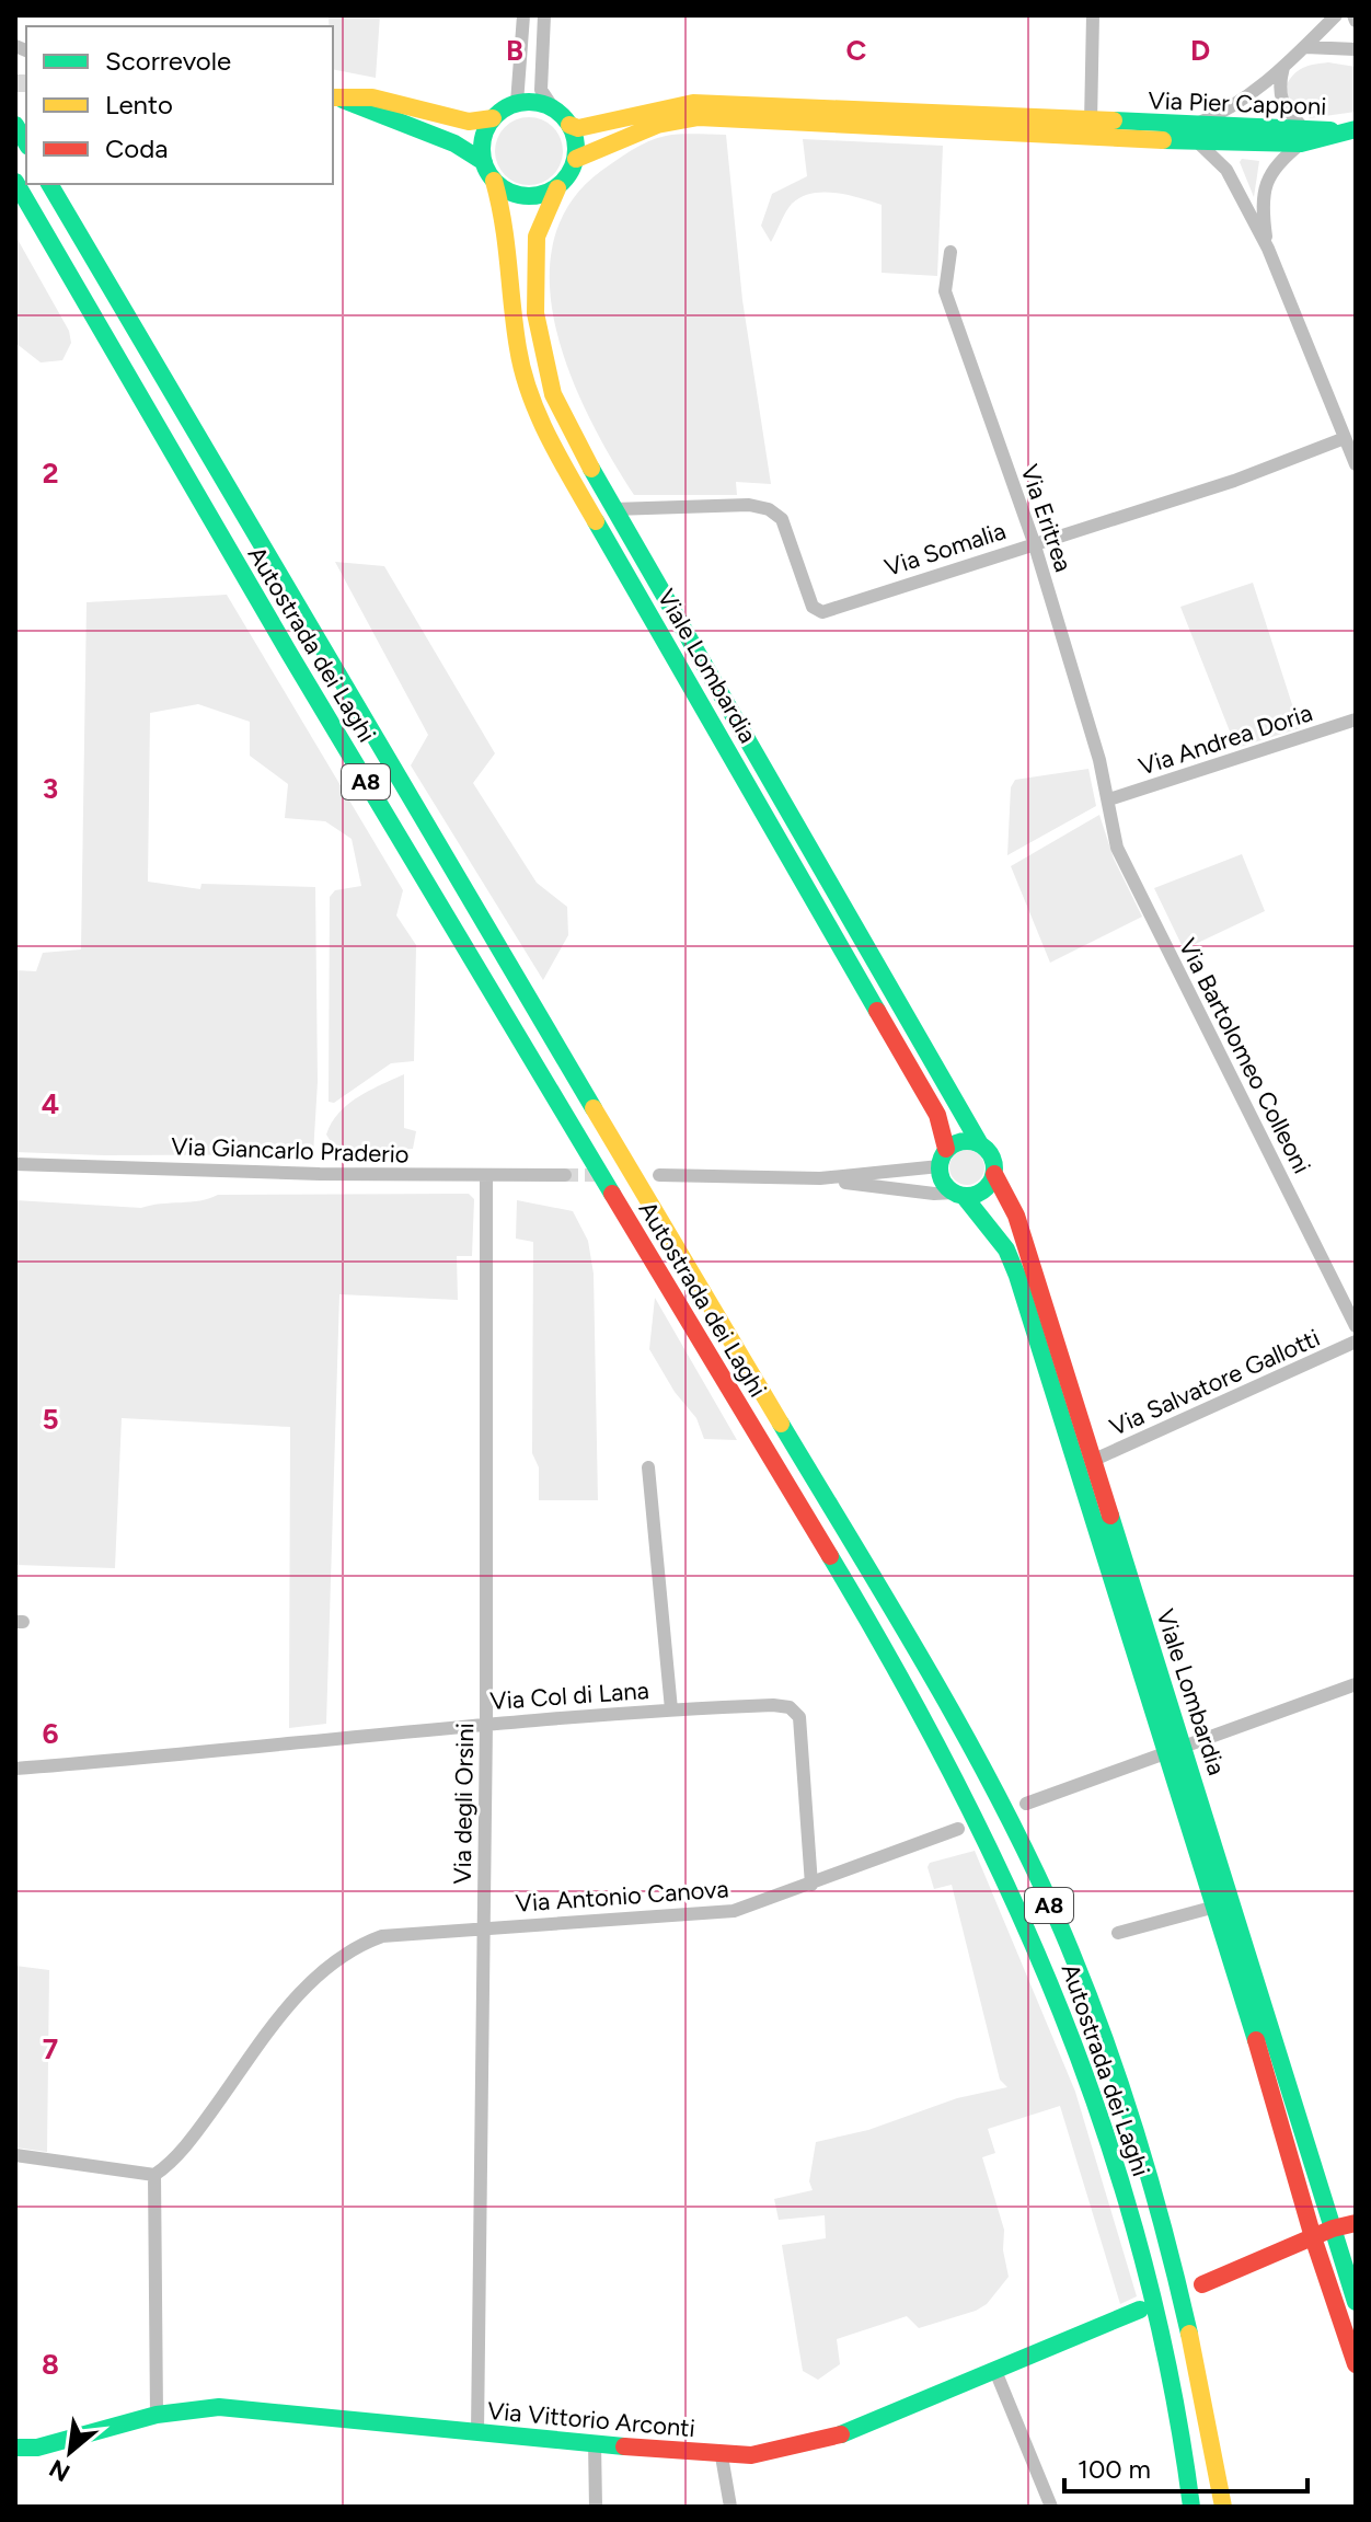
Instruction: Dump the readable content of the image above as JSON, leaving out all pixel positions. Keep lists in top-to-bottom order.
{
  "streets": {
    "main road": [
      "Via Pier Capponi",
      "Autostrada dei Laghi",
      "Viale Lombardia",
      "A8",
      "Via Vittorio Arconti"
    ],
    "street": [
      "Via Eritrea",
      "Via Somalia",
      "Via Andrea Doria",
      "Via Bartolomeo Colleoni",
      "Via Giancarlo Praderio",
      "Via Salvatore Gallotti",
      "Via Col di Lana",
      "Via degli Orsini",
      "Via Antonio Canova"
    ]
  },
  "crossings": [
    ["Via Pier Capponi", "Viale Lombardia"],
    ["Via Eritrea", "Via Somalia"],
    ["Via Eritrea", "Via Andrea Doria"],
    ["Via Eritrea", "Via Bartolomeo Colleoni"],
    ["Via Somalia", "Viale Lombardia"],
    ["Viale Lombardia", "Via Salvatore Gallotti"],
    ["Via Andrea Doria", "Via Bartolomeo Colleoni"],
    ["Via Giancarlo Praderio", "Via degli Orsini"],
    ["Via Col di Lana", "Via degli Orsini"],
    ["Via Col di Lana", "Via Antonio Canova"],
    ["Via degli Orsini", "Via Antonio Canova"],
    ["Via degli Orsini", "Via Vittorio Arconti"]
  ],
  "legend": ["Scorrevole", "Lento", "Coda"],
  "scale_bar": "100 m",
  "north": "bottom left",
  "grid": {
    "columns": ["B", "C", "D"],
    "rows": [
      "2",
      "3",
      "4",
      "5",
      "6",
      "7",
      "8"
    ]
  }
}
